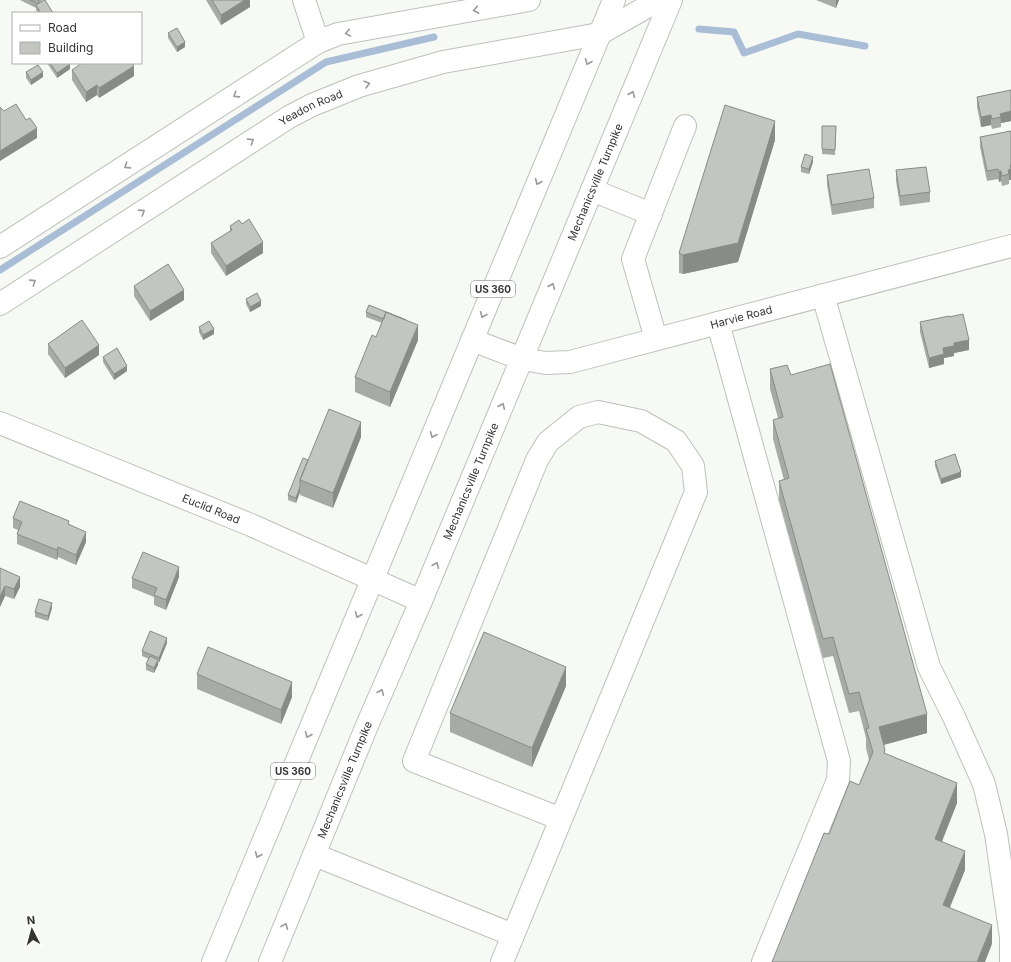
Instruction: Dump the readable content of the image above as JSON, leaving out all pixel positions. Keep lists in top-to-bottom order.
{
  "streets": {
    "main road": [
      "Yeadon Road",
      "Mechanicsville Turnpike",
      "US 360",
      "Harvie Road",
      "Euclid Road"
    ]
  },
  "crossings": [
    ["Yeadon Road", "US 360"],
    ["Mechanicsville Turnpike", "Harvie Road"],
    ["Mechanicsville Turnpike", "Euclid Road"],
    ["US 360", "Harvie Road"],
    ["US 360", "Euclid Road"]
  ],
  "legend": ["Road", "Building"],
  "north": "top"
}
